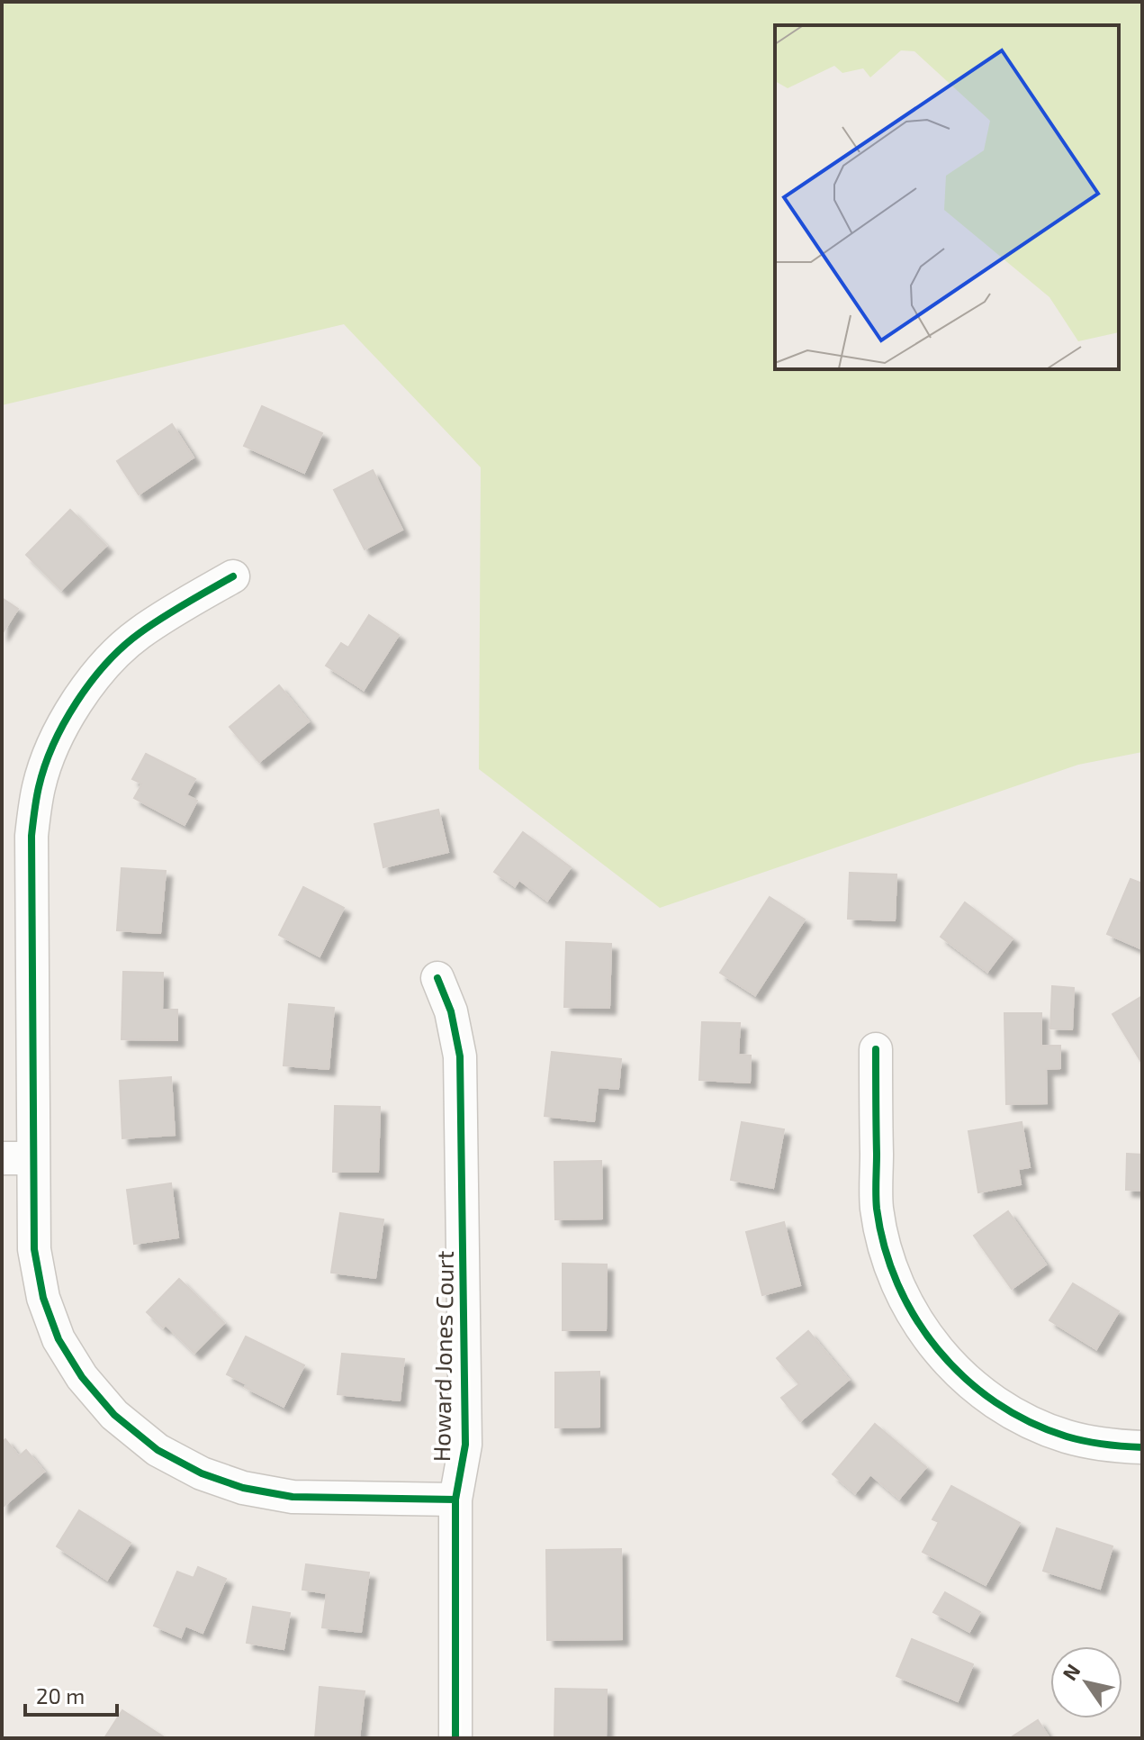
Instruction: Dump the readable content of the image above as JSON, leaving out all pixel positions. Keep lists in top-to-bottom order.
{
  "streets": {
    "street": ["Howard Jones Court"]
  },
  "scale_bar": "20 m",
  "north": "top left"
}
